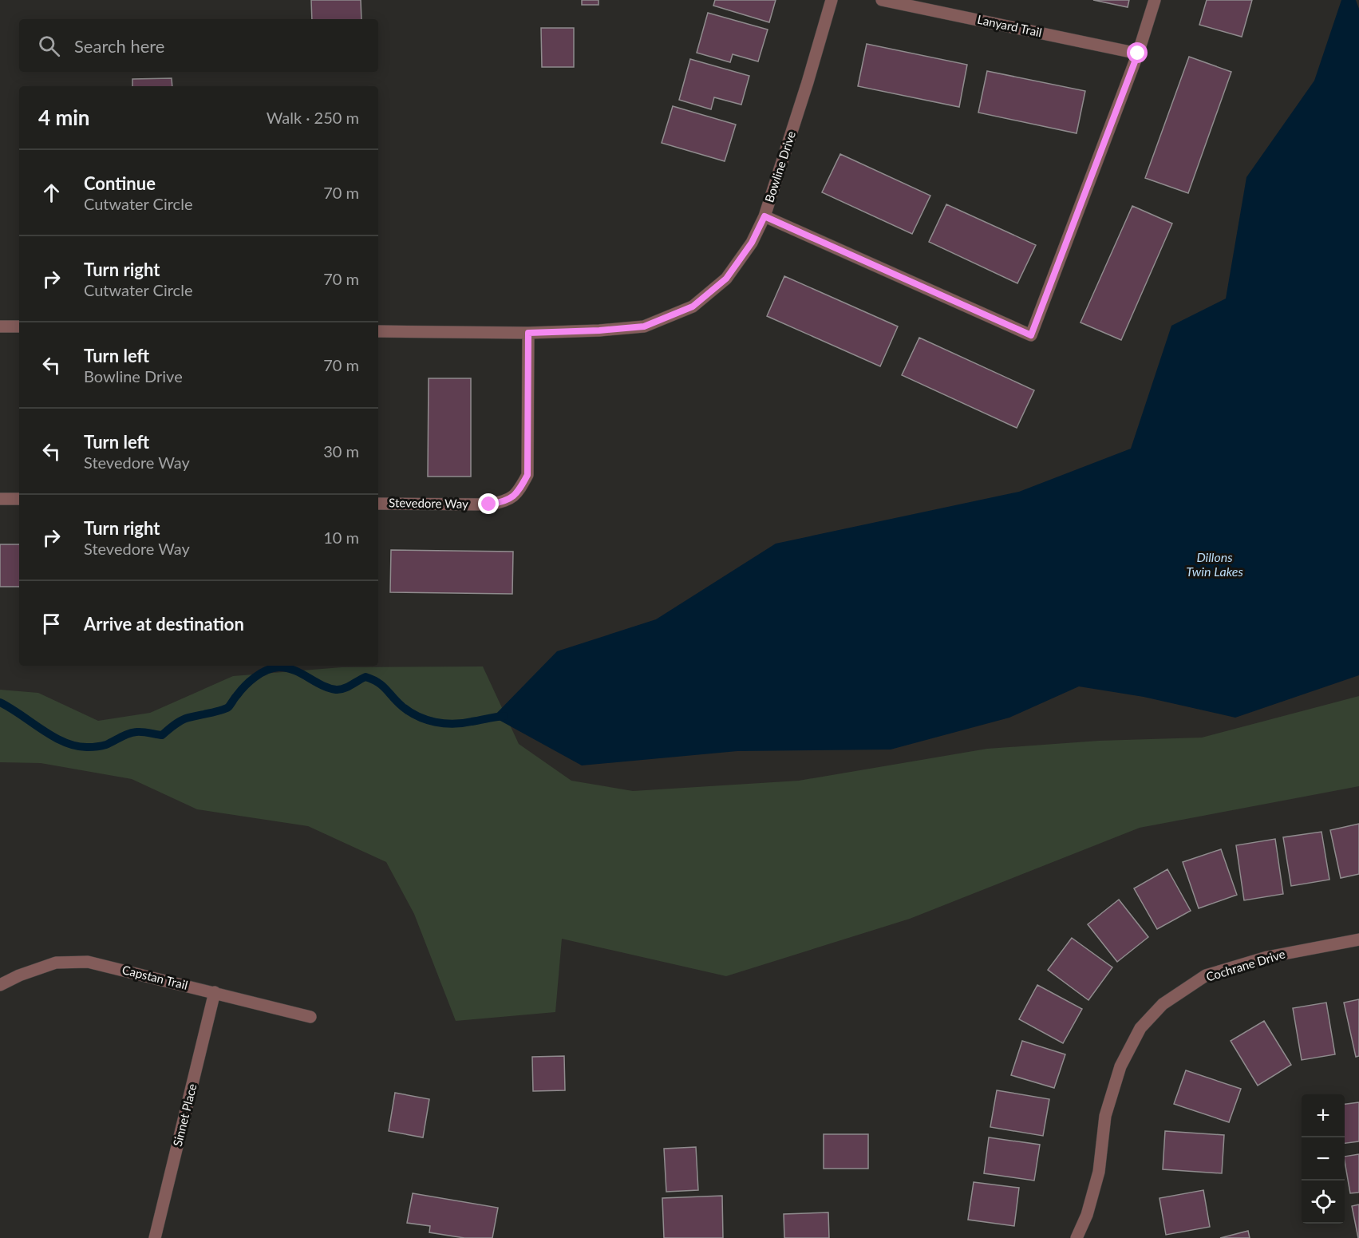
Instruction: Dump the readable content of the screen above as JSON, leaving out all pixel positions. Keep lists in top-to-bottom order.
{
  "streets": {
    "street": [
      "Lanyard Trail",
      "Bowline Drive",
      "Stevedore Way",
      "Cochrane Drive",
      "Capstan Trail",
      "Sinnet Place"
    ]
  },
  "crossings": [
    ["Bowline Drive", "Stevedore Way"],
    ["Capstan Trail", "Sinnet Place"]
  ],
  "water": ["Dillons Twin Lakes"],
  "page": {
    "search": "Search here",
    "heading": ["4 min", "Walk · 250 m"],
    "list": [
      ["Continue", "Cutwater Circle", "70 m"],
      ["Turn right", "Cutwater Circle", "70 m"],
      ["Turn left", "Bowline Drive", "70 m"],
      ["Turn left", "Stevedore Way", "30 m"],
      ["Turn right", "Stevedore Way", "10 m"],
      "Arrive at destination"
    ],
    "map_buttons": ["+", "−"]
  }
}
